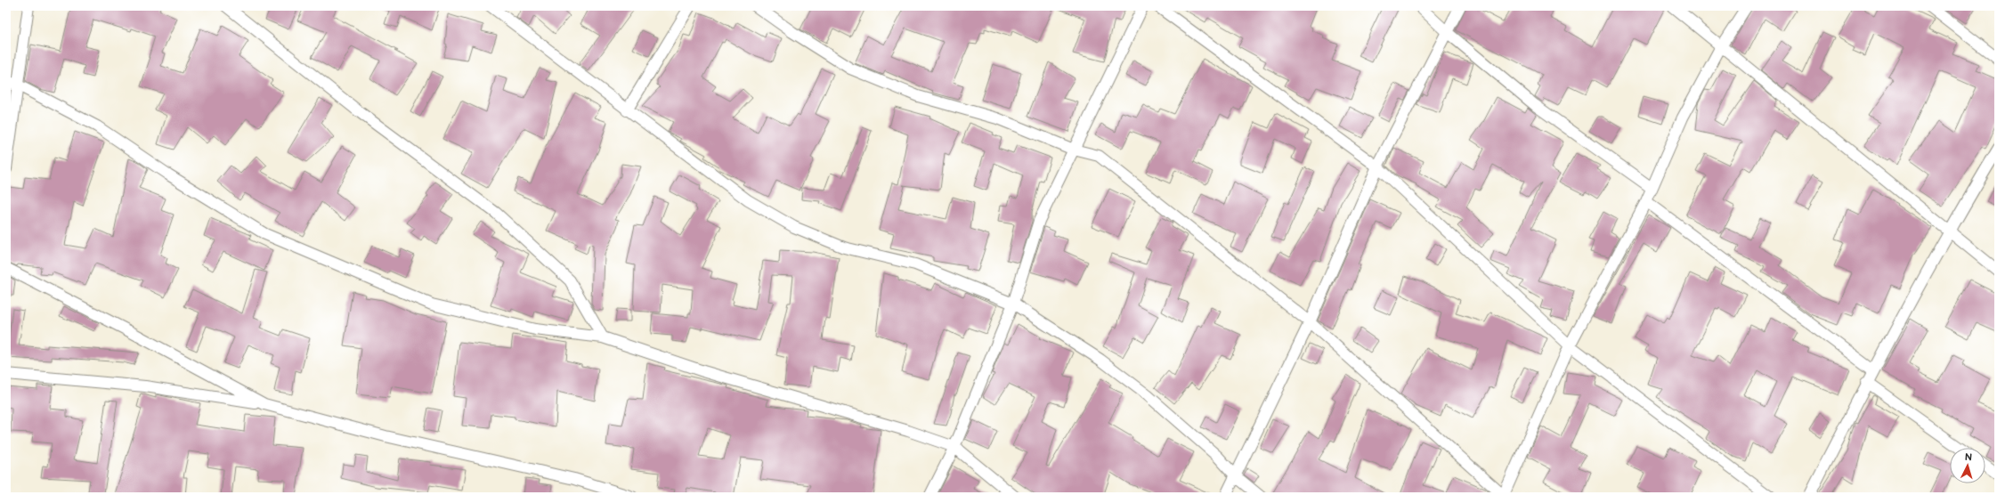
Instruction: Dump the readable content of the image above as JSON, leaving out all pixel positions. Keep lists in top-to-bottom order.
{
  "north": "top"
}
